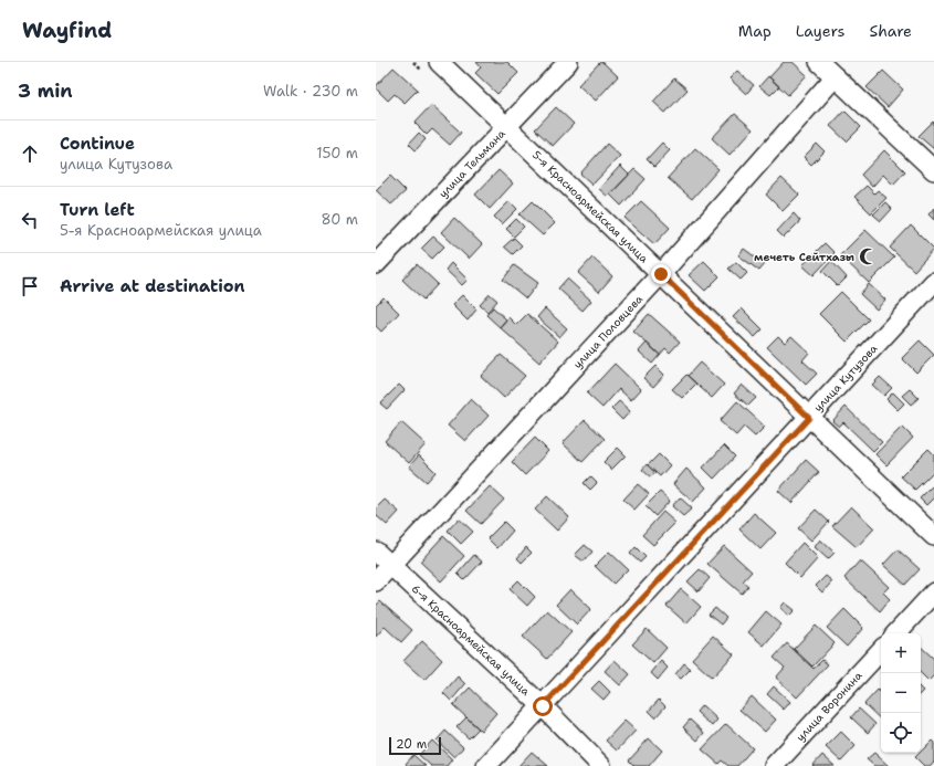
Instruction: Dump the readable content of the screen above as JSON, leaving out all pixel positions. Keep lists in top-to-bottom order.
{
  "streets": {
    "street": [
      "улица Тельмана",
      "5-я Красноармейская улица",
      "улица Половцева",
      "улица Кутузова",
      "6-я Красноармейская улица",
      "улица Воронина"
    ]
  },
  "crossings": [
    ["улица Тельмана", "5-я Красноармейская улица"],
    ["5-я Красноармейская улица", "улица Половцева"],
    ["5-я Красноармейская улица", "улица Кутузова"],
    ["улица Половцева", "6-я Красноармейская улица"],
    ["улица Кутузова", "6-я Красноармейская улица"]
  ],
  "places": {
    "mosque": ["мечеть Сейтхазы"]
  },
  "scale_bar": "20 m",
  "page": {
    "header": "Wayfind",
    "nav": ["Map", "Layers", "Share"],
    "heading": ["3 min", "Walk · 230 m"],
    "list": [
      ["Continue", "улица Кутузова", "150 m"],
      ["Turn left", "5-я Красноармейская улица", "80 m"],
      "Arrive at destination"
    ],
    "map_buttons": ["+", "−"],
    "scale": "20 m"
  }
}
